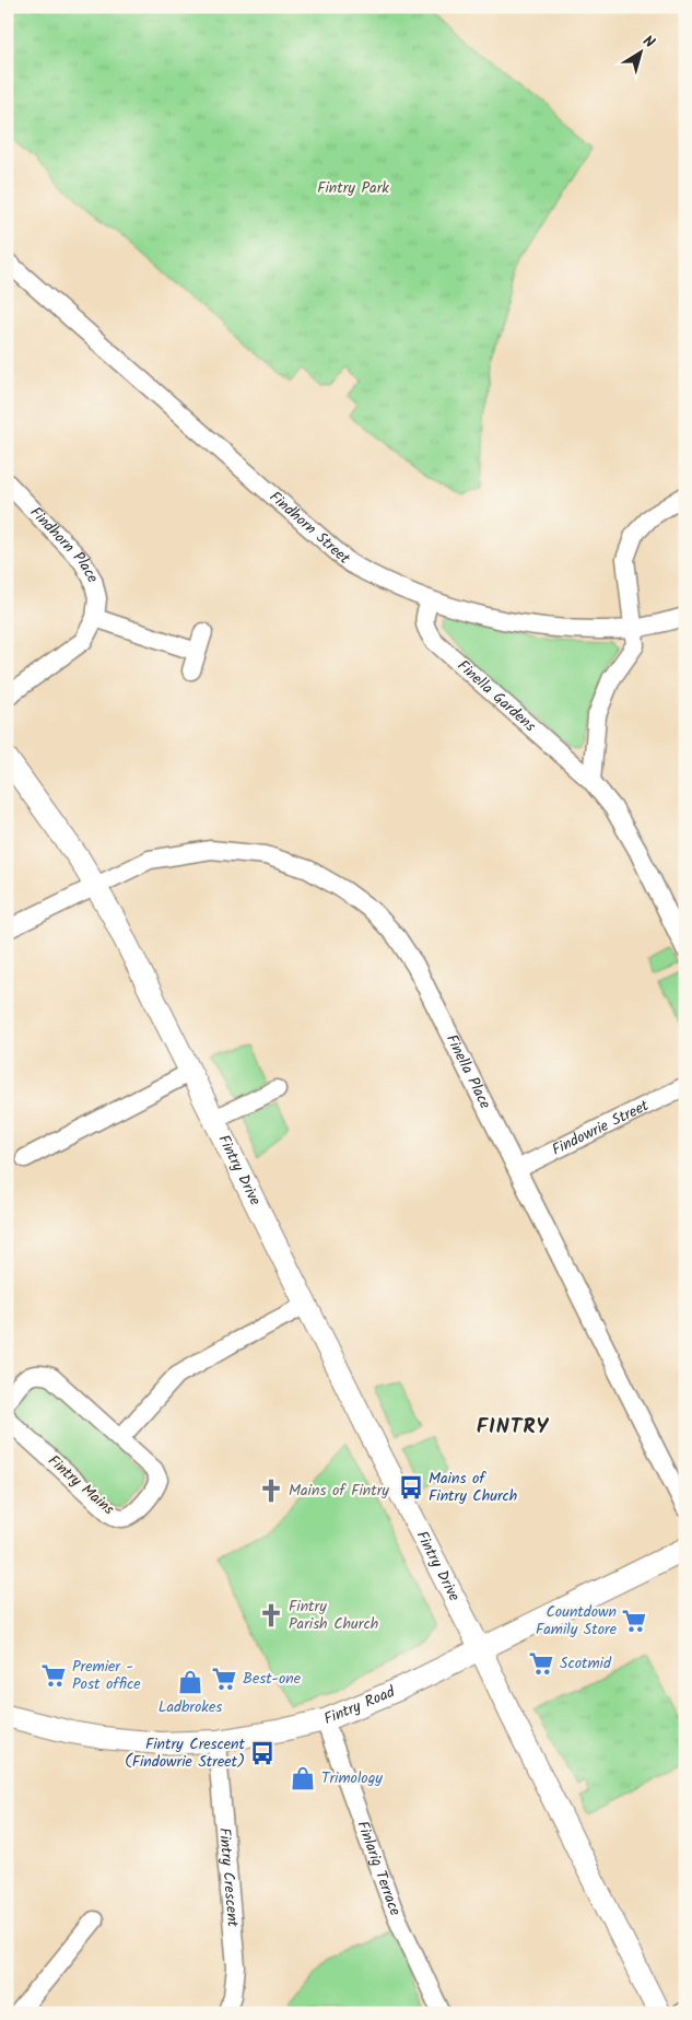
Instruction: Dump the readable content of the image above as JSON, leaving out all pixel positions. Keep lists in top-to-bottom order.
{
  "streets": {
    "street": [
      "Findhorn Street",
      "Findhorn Place",
      "Finella Gardens",
      "Finella Place",
      "Findowrie Street",
      "Fintry Drive",
      "Fintry Mains",
      "Fintry Road",
      "Finlarig Terrace",
      "Fintry Crescent"
    ]
  },
  "crossings": [
    ["Findhorn Street", "Finella Gardens"],
    ["Finella Place", "Findowrie Street"],
    ["Finella Place", "Fintry Drive"],
    ["Fintry Drive", "Fintry Road"],
    ["Fintry Road", "Finlarig Terrace"],
    ["Fintry Road", "Fintry Crescent"]
  ],
  "districts": ["FINTRY"],
  "parks": ["Fintry Park"],
  "places": {
    "bus stop": ["Mains of Fintry Church", "Fintry Crescent (Findowrie Street)"],
    "church": ["Mains of Fintry", "Fintry Parish Church"],
    "supermarket": [
      "Countdown Family Store",
      "Scotmid",
      "Premier - Post office",
      "Best-one"
    ],
    "shop": ["Ladbrokes", "Trimology"]
  },
  "north": "top right"
}
